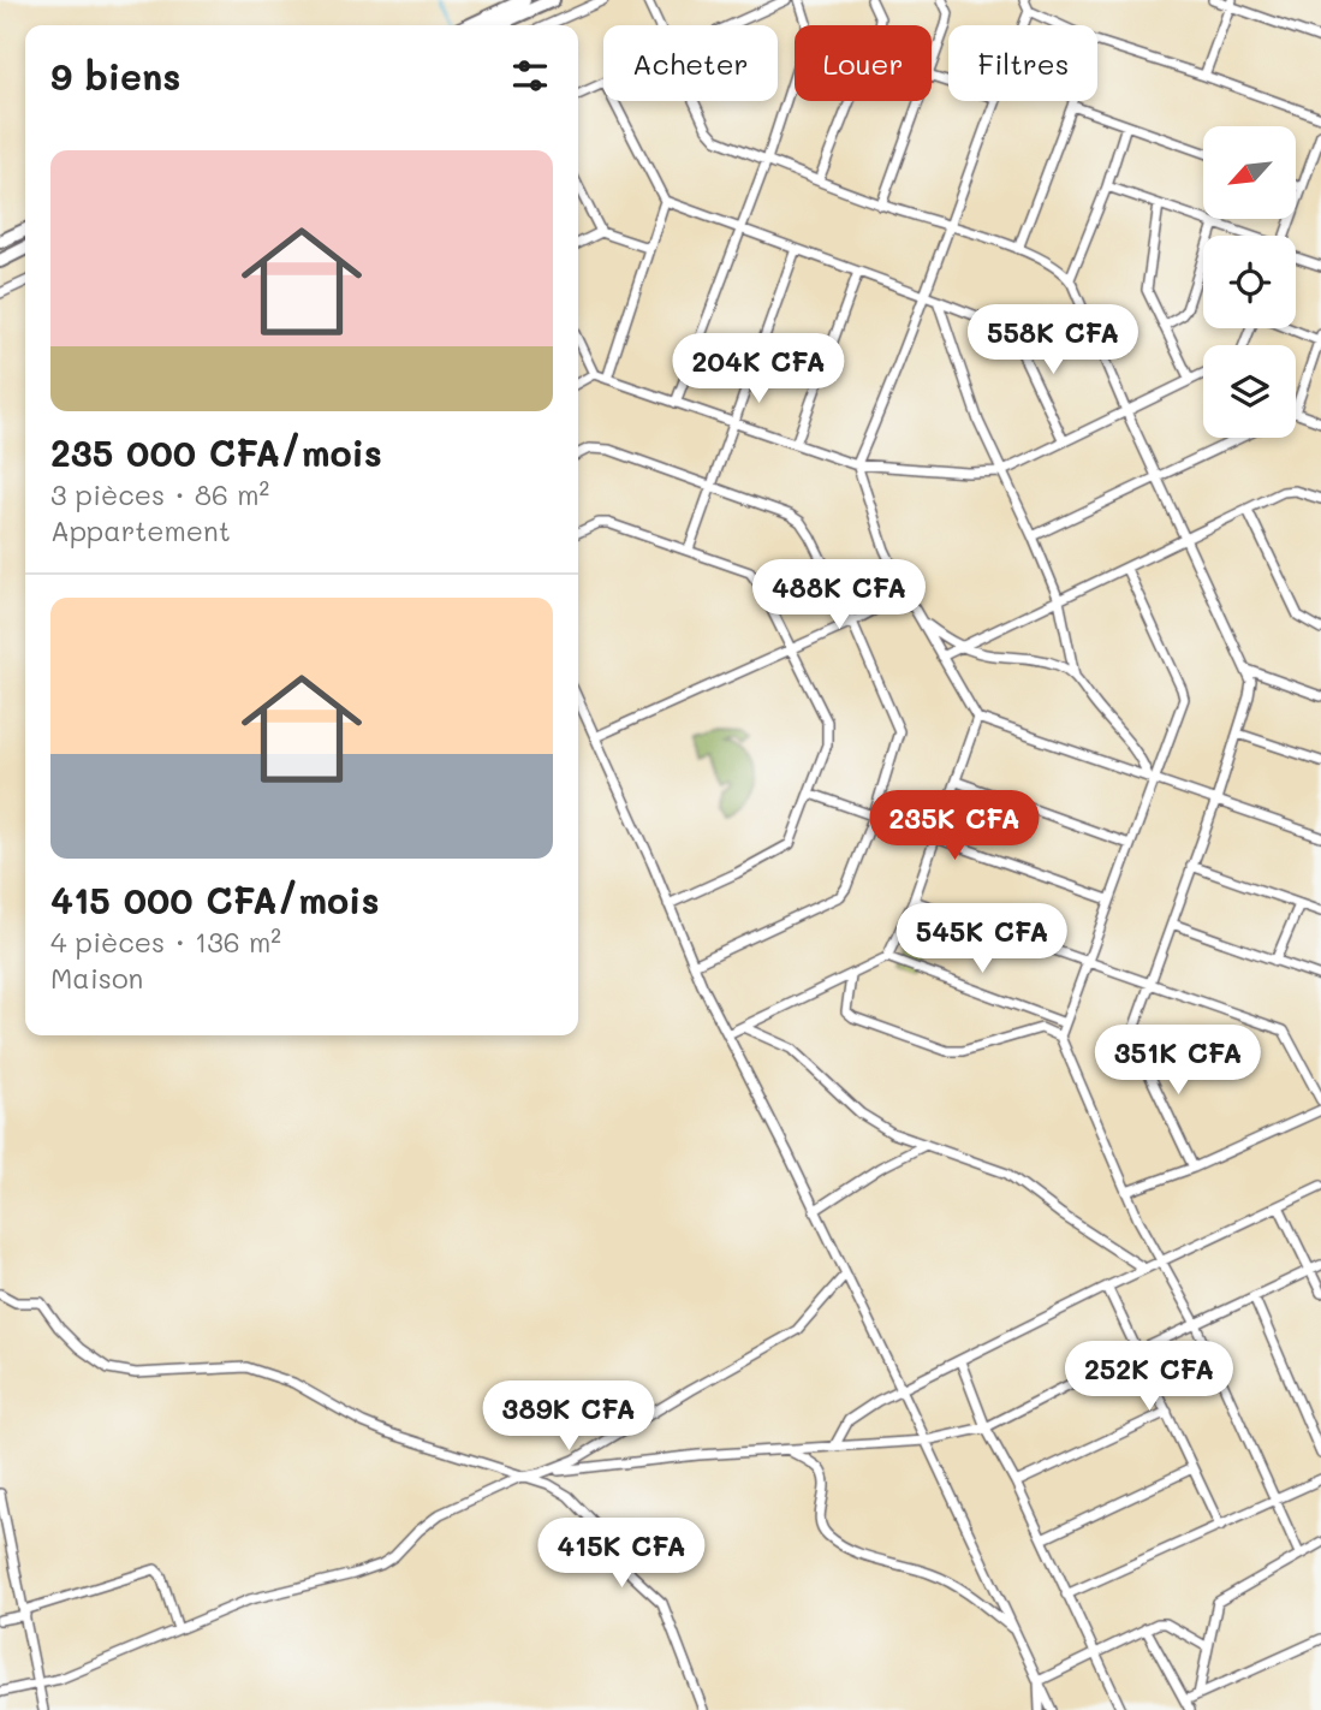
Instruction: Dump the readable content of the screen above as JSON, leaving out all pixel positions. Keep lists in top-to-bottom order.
{
  "north": "bottom left",
  "page": {
    "chip": ["Acheter", "Louer", "Filtres"],
    "heading": "9 biens",
    "list": [
      {
        "name": "235 000 CFA/mois",
        "note": "3 pièces · 86 m² · Appartement"
      },
      {
        "name": "415 000 CFA/mois",
        "note": "4 pièces · 136 m² · Maison"
      }
    ],
    "price": [
      "558K CFA",
      "204K CFA",
      "488K CFA",
      "235K CFA",
      "545K CFA",
      "351K CFA",
      "252K CFA",
      "389K CFA",
      "415K CFA"
    ]
  }
}
